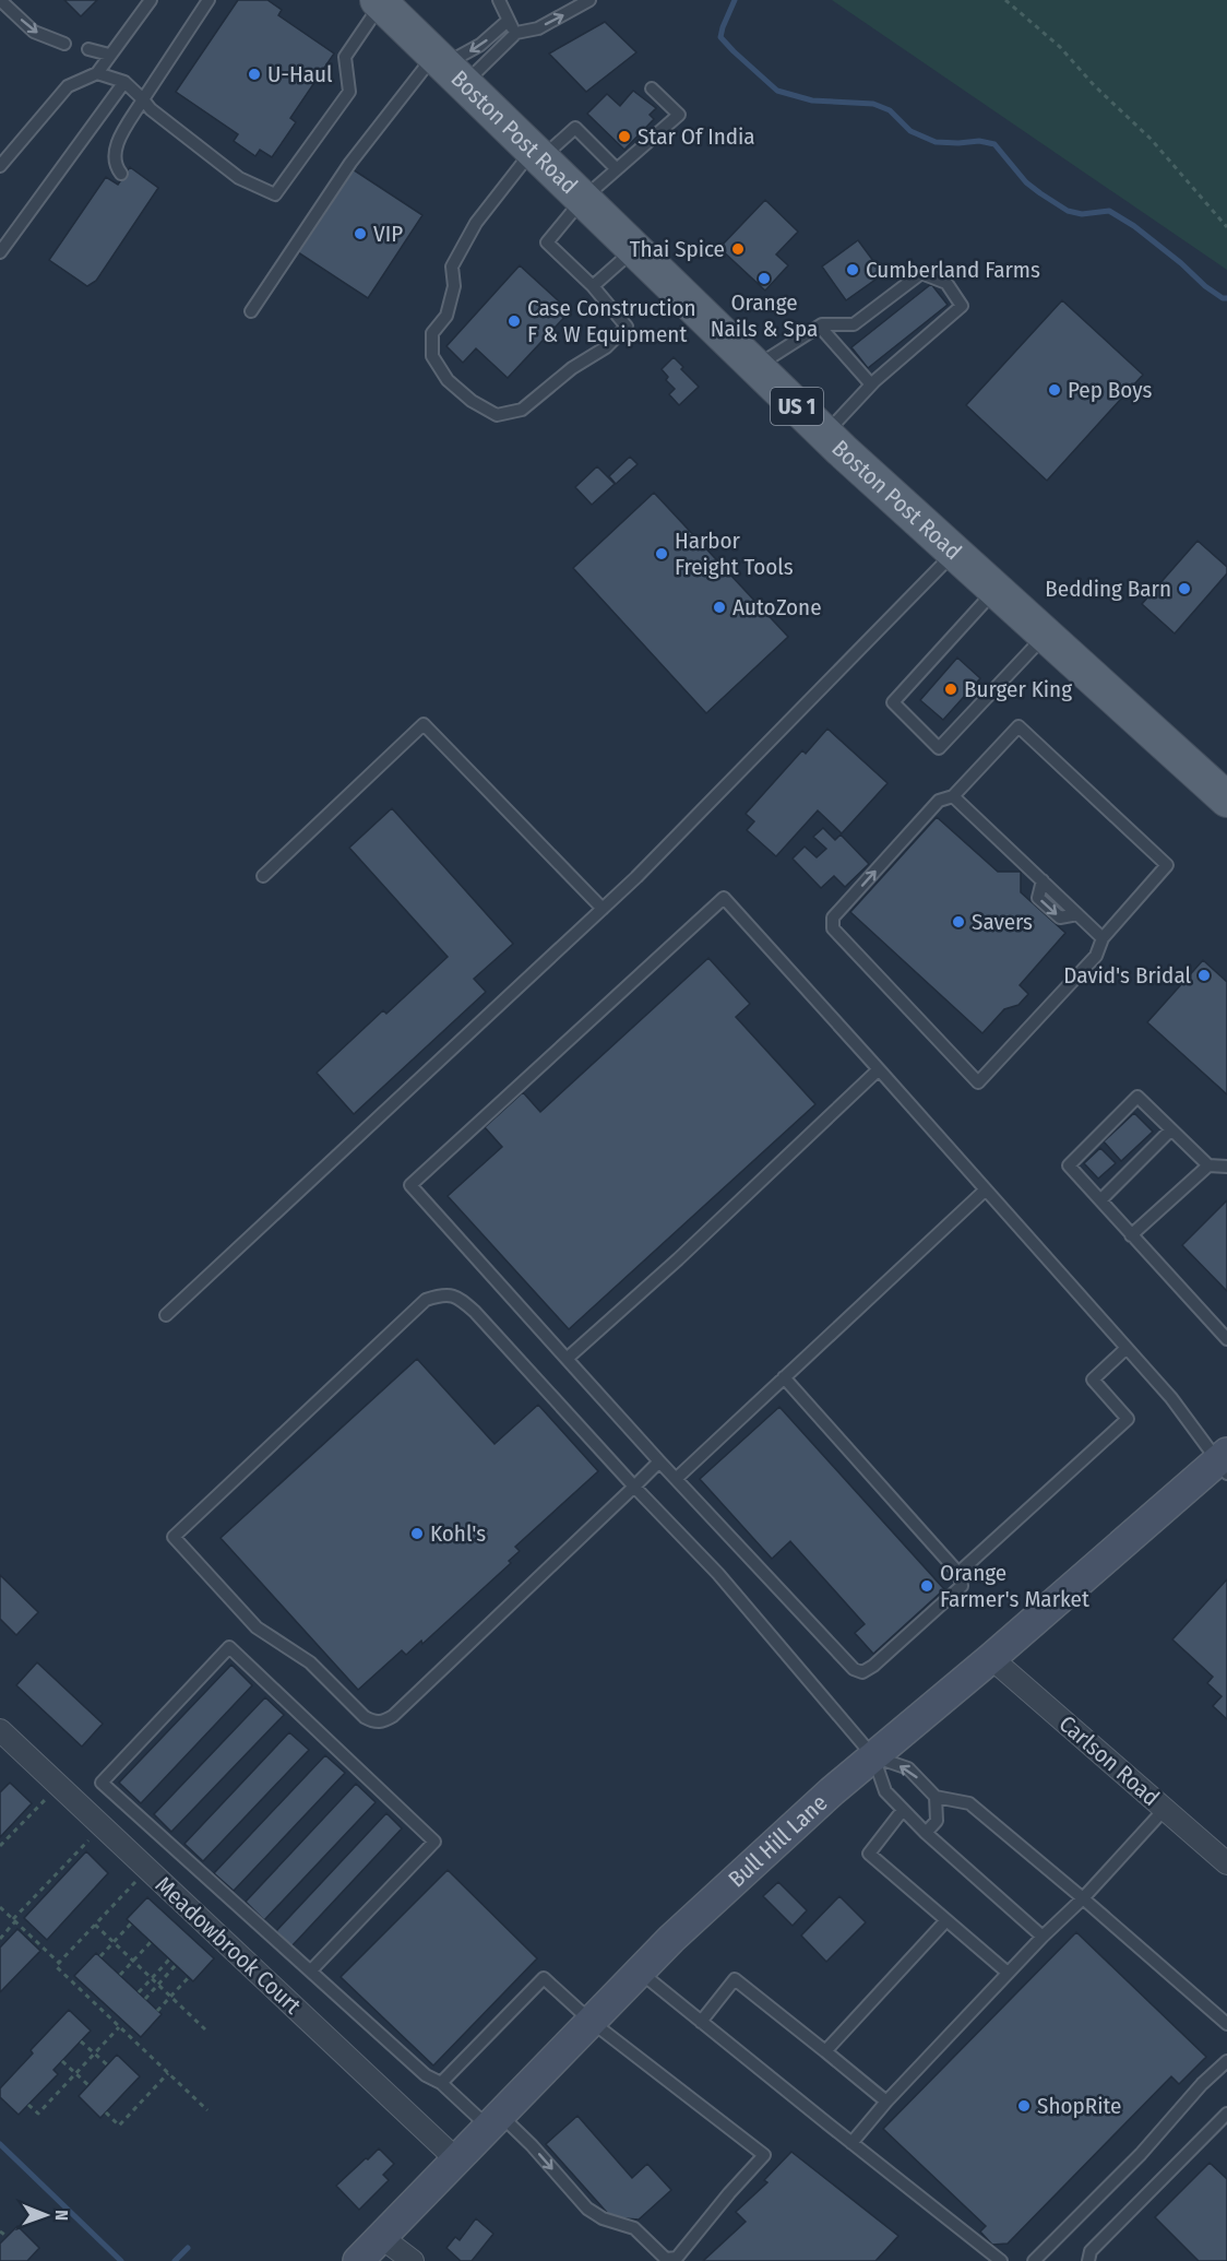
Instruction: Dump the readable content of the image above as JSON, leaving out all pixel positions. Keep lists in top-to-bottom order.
{
  "streets": {
    "main road": ["Boston Post Road", "US 1", "Bull Hill Lane"],
    "street": ["Carlson Road", "Meadowbrook Court"]
  },
  "crossings": [
    ["Carlson Road", "Bull Hill Lane"],
    ["Bull Hill Lane", "Meadowbrook Court"]
  ],
  "places": [
    "U-Haul",
    "Star Of India",
    "VIP",
    "Thai Spice",
    "Cumberland Farms",
    "Orange Nails & Spa",
    "Case Construction F & W Equipment",
    "Pep Boys",
    "Harbor Freight Tools",
    "Bedding Barn",
    "AutoZone",
    "Burger King",
    "Savers",
    "David's Bridal",
    "Kohl's",
    "Orange Farmer's Market",
    "ShopRite"
  ],
  "north": "right"
}
